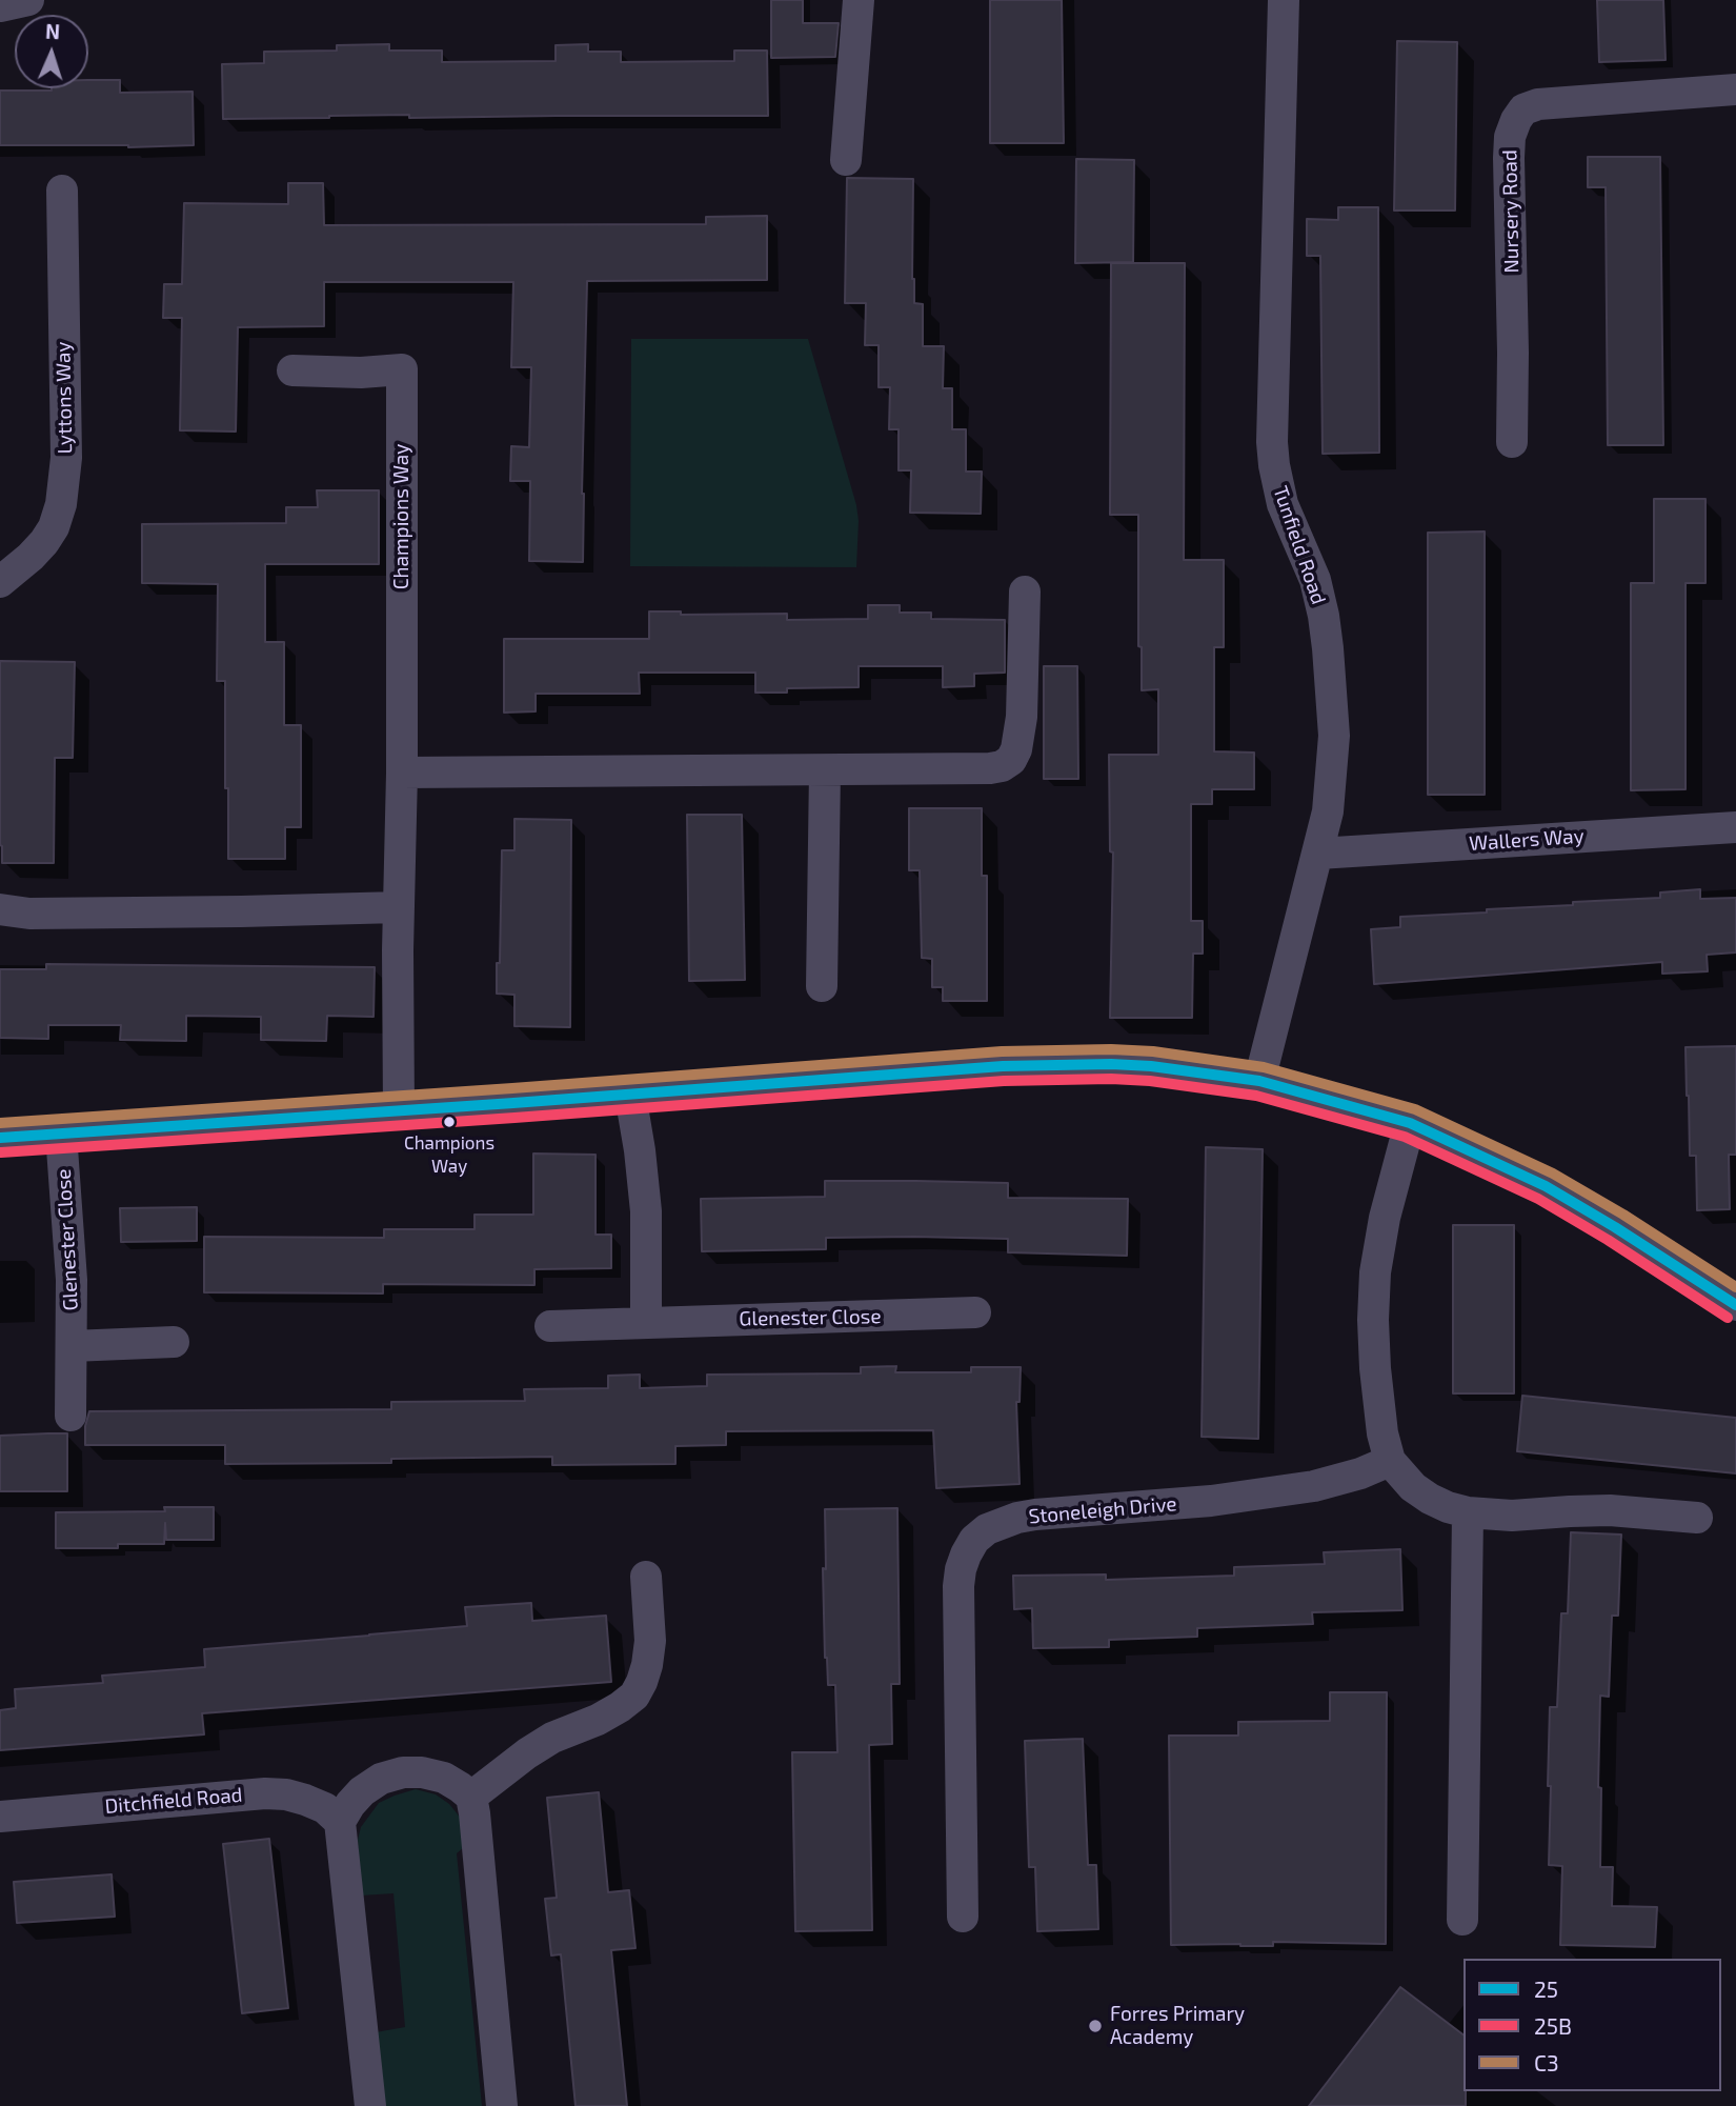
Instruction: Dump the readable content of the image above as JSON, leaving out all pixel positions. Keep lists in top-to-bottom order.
{
  "streets": {
    "street": [
      "Nursery Road",
      "Lyttons Way",
      "Champions Way",
      "Tunfield Road",
      "Wallers Way",
      "Glenester Close",
      "Stoneleigh Drive",
      "Ditchfield Road"
    ]
  },
  "crossings": [
    ["Tunfield Road", "Wallers Way"]
  ],
  "places": ["Champions Way", "Forres Primary Academy"],
  "lines": ["transit line C3", "transit line 25", "transit line 25B"],
  "legend": ["25", "25B", "C3"],
  "north": "top"
}
